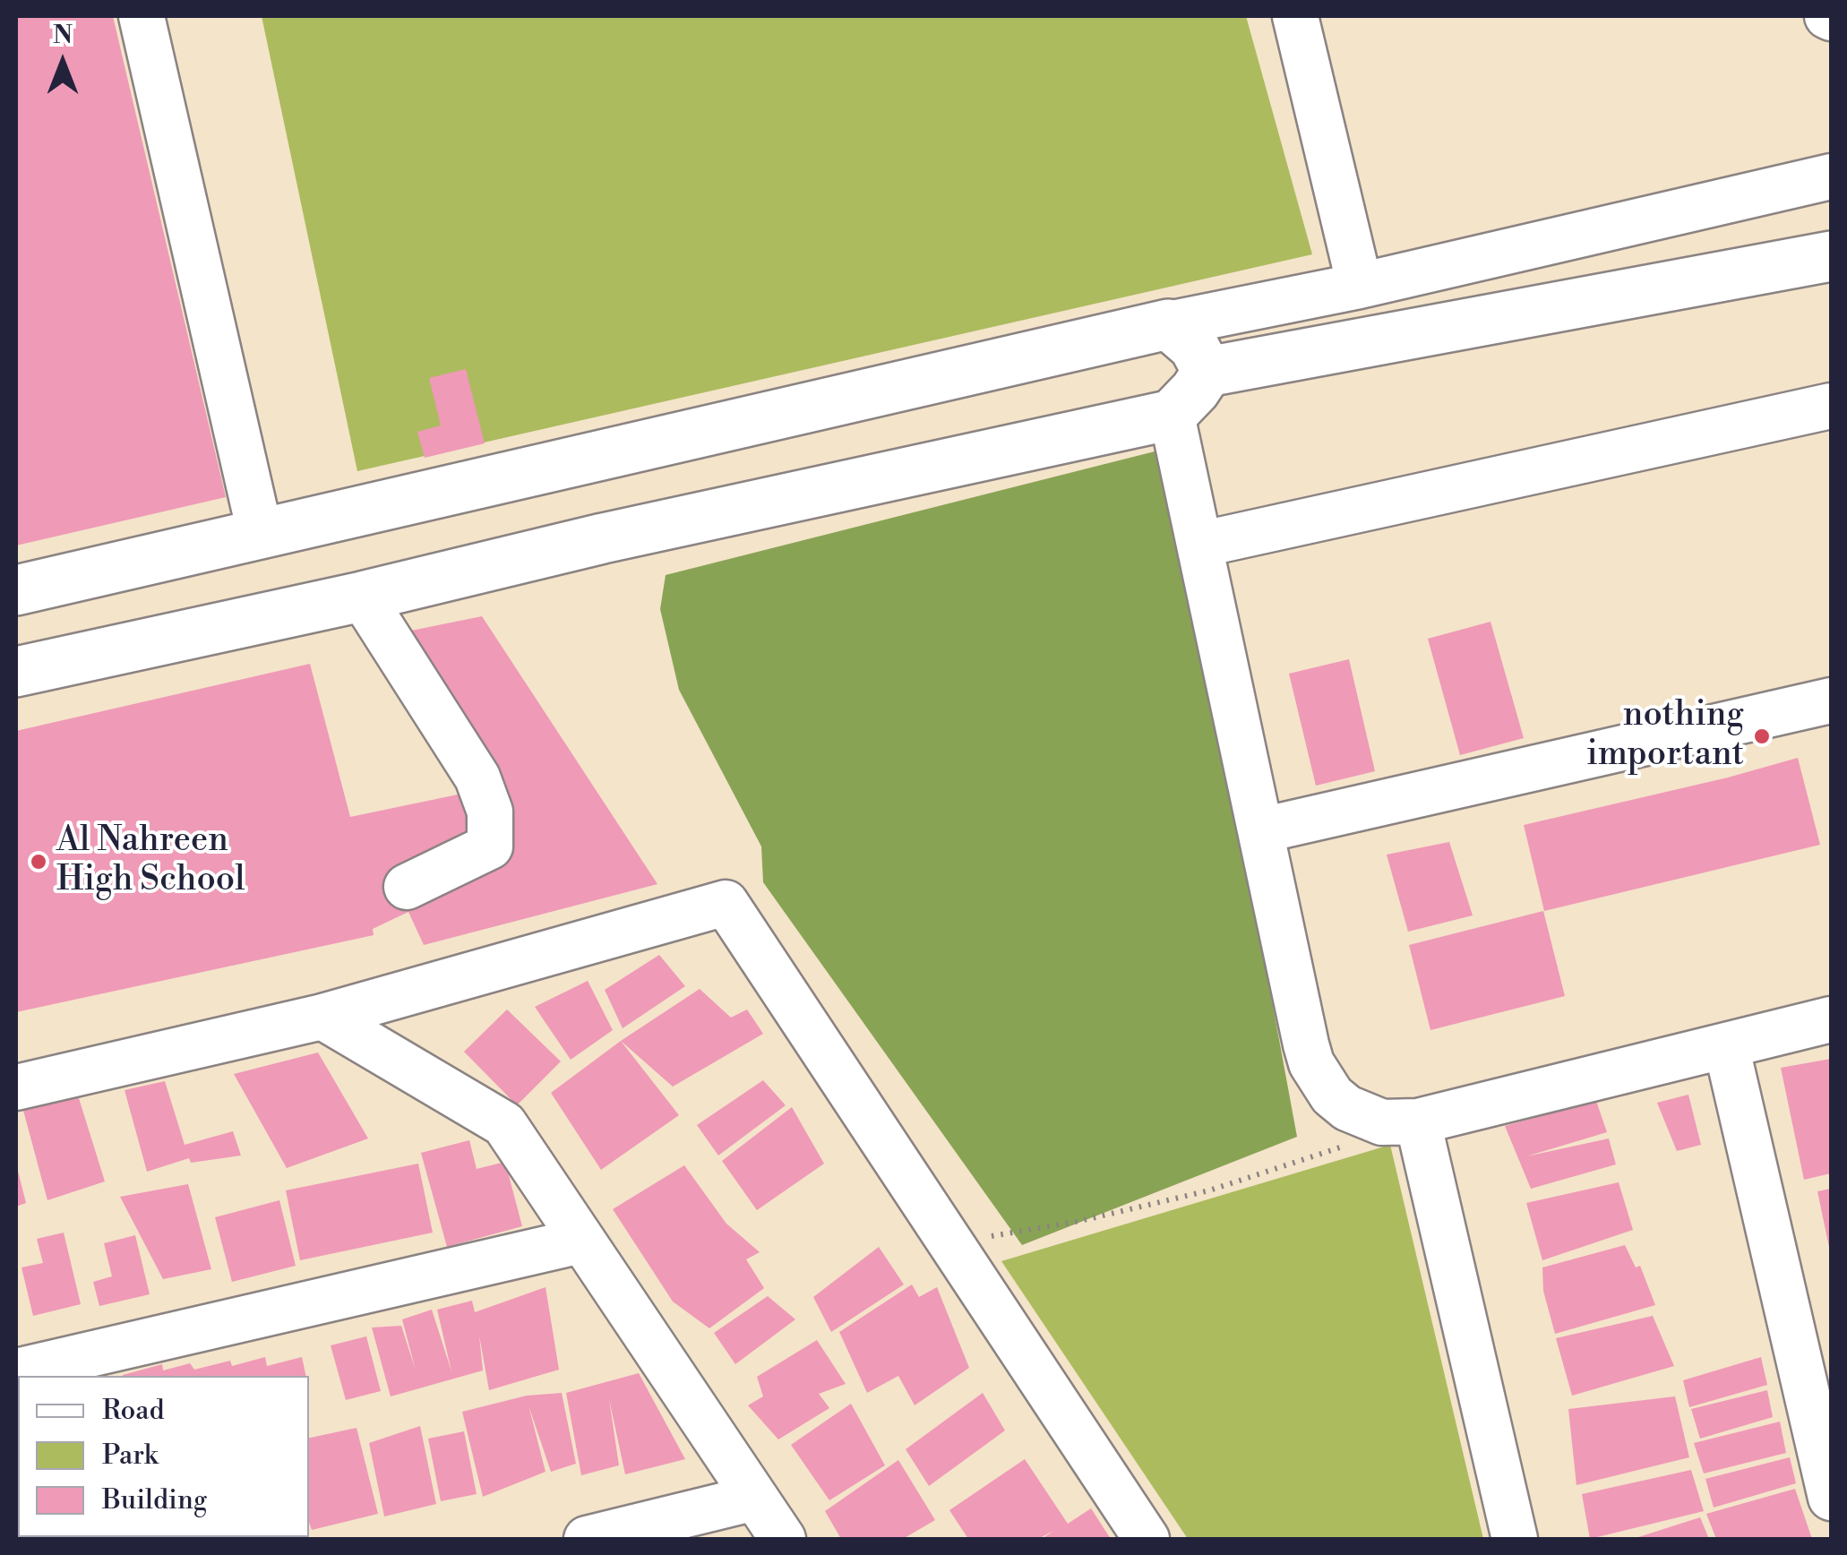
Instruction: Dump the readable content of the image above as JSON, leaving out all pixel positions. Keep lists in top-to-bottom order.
{
  "places": ["nothing important", "Al Nahreen High School"],
  "legend": ["Road", "Park", "Building"],
  "north": "top"
}
